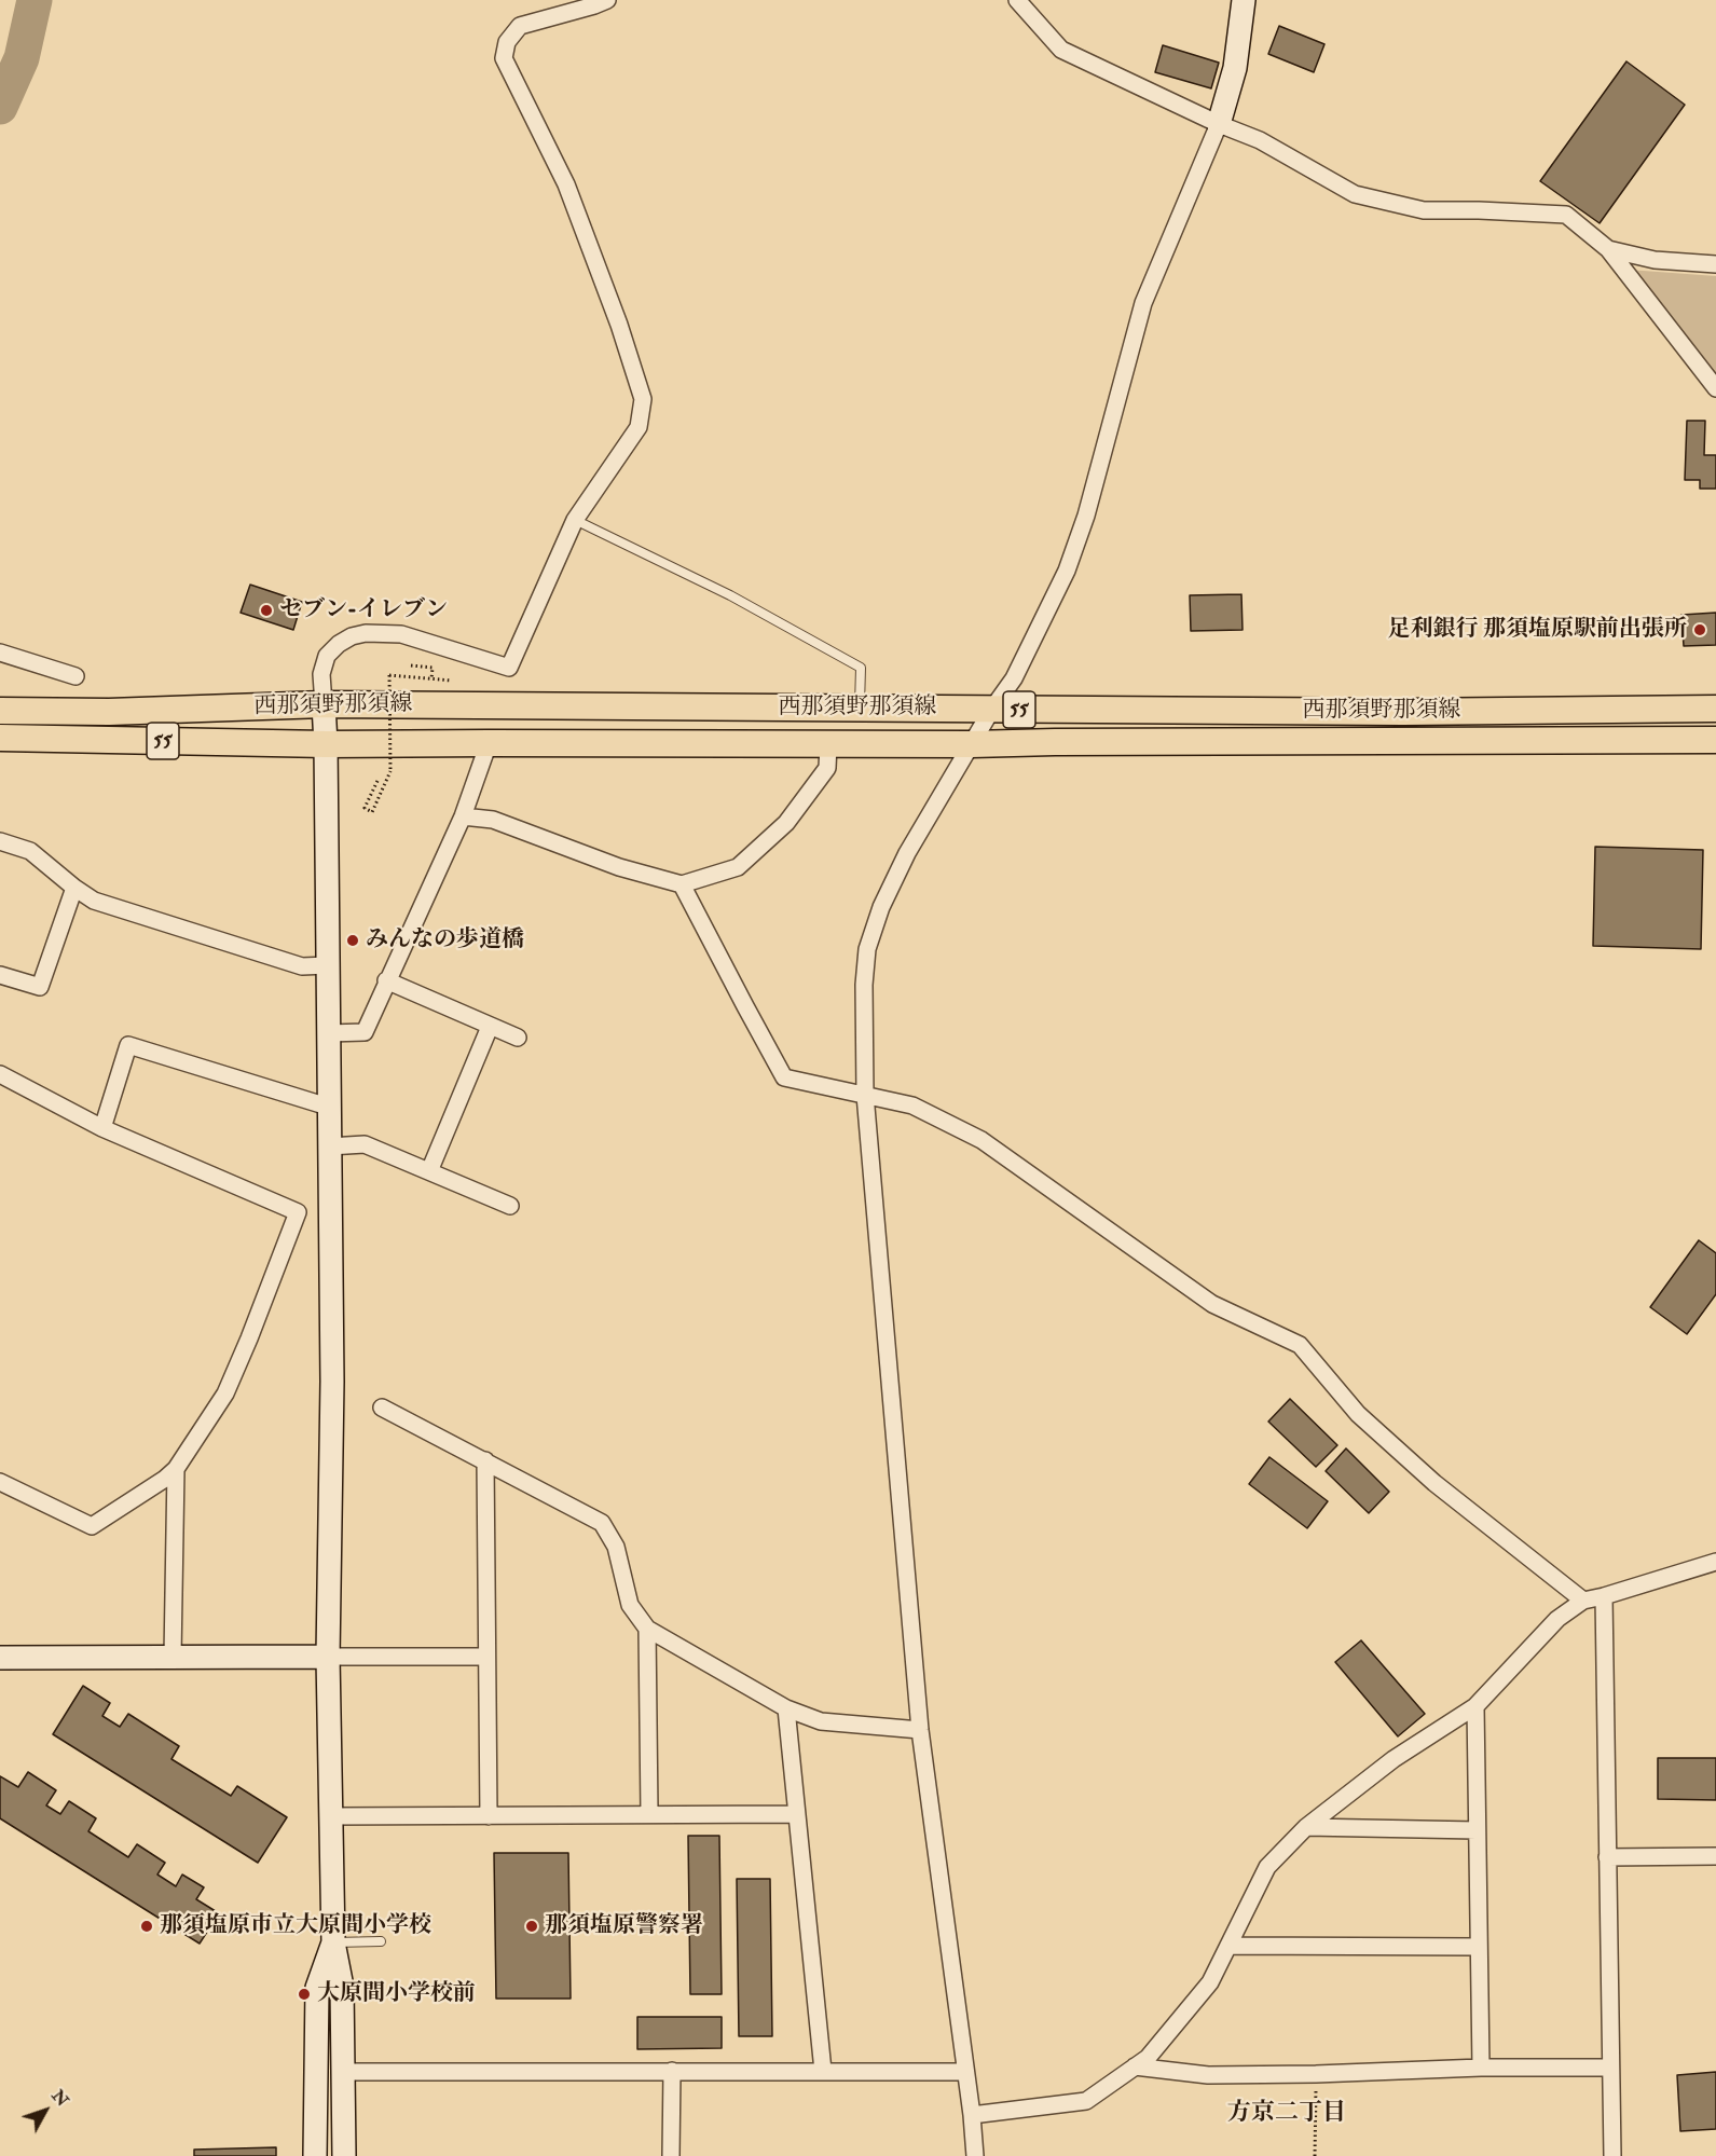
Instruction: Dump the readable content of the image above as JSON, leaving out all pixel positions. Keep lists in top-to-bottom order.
{
  "streets": {
    "main road": ["西那須野那須線", "55"]
  },
  "districts": ["方京二丁目"],
  "places": [
    "セブン-イレブン",
    "足利銀行 那須塩原駅前出張所",
    "みんなの歩道橋",
    "那須塩原市立大原間小学校",
    "那須塩原警察署",
    "大原間小学校前"
  ],
  "north": "top right"
}
